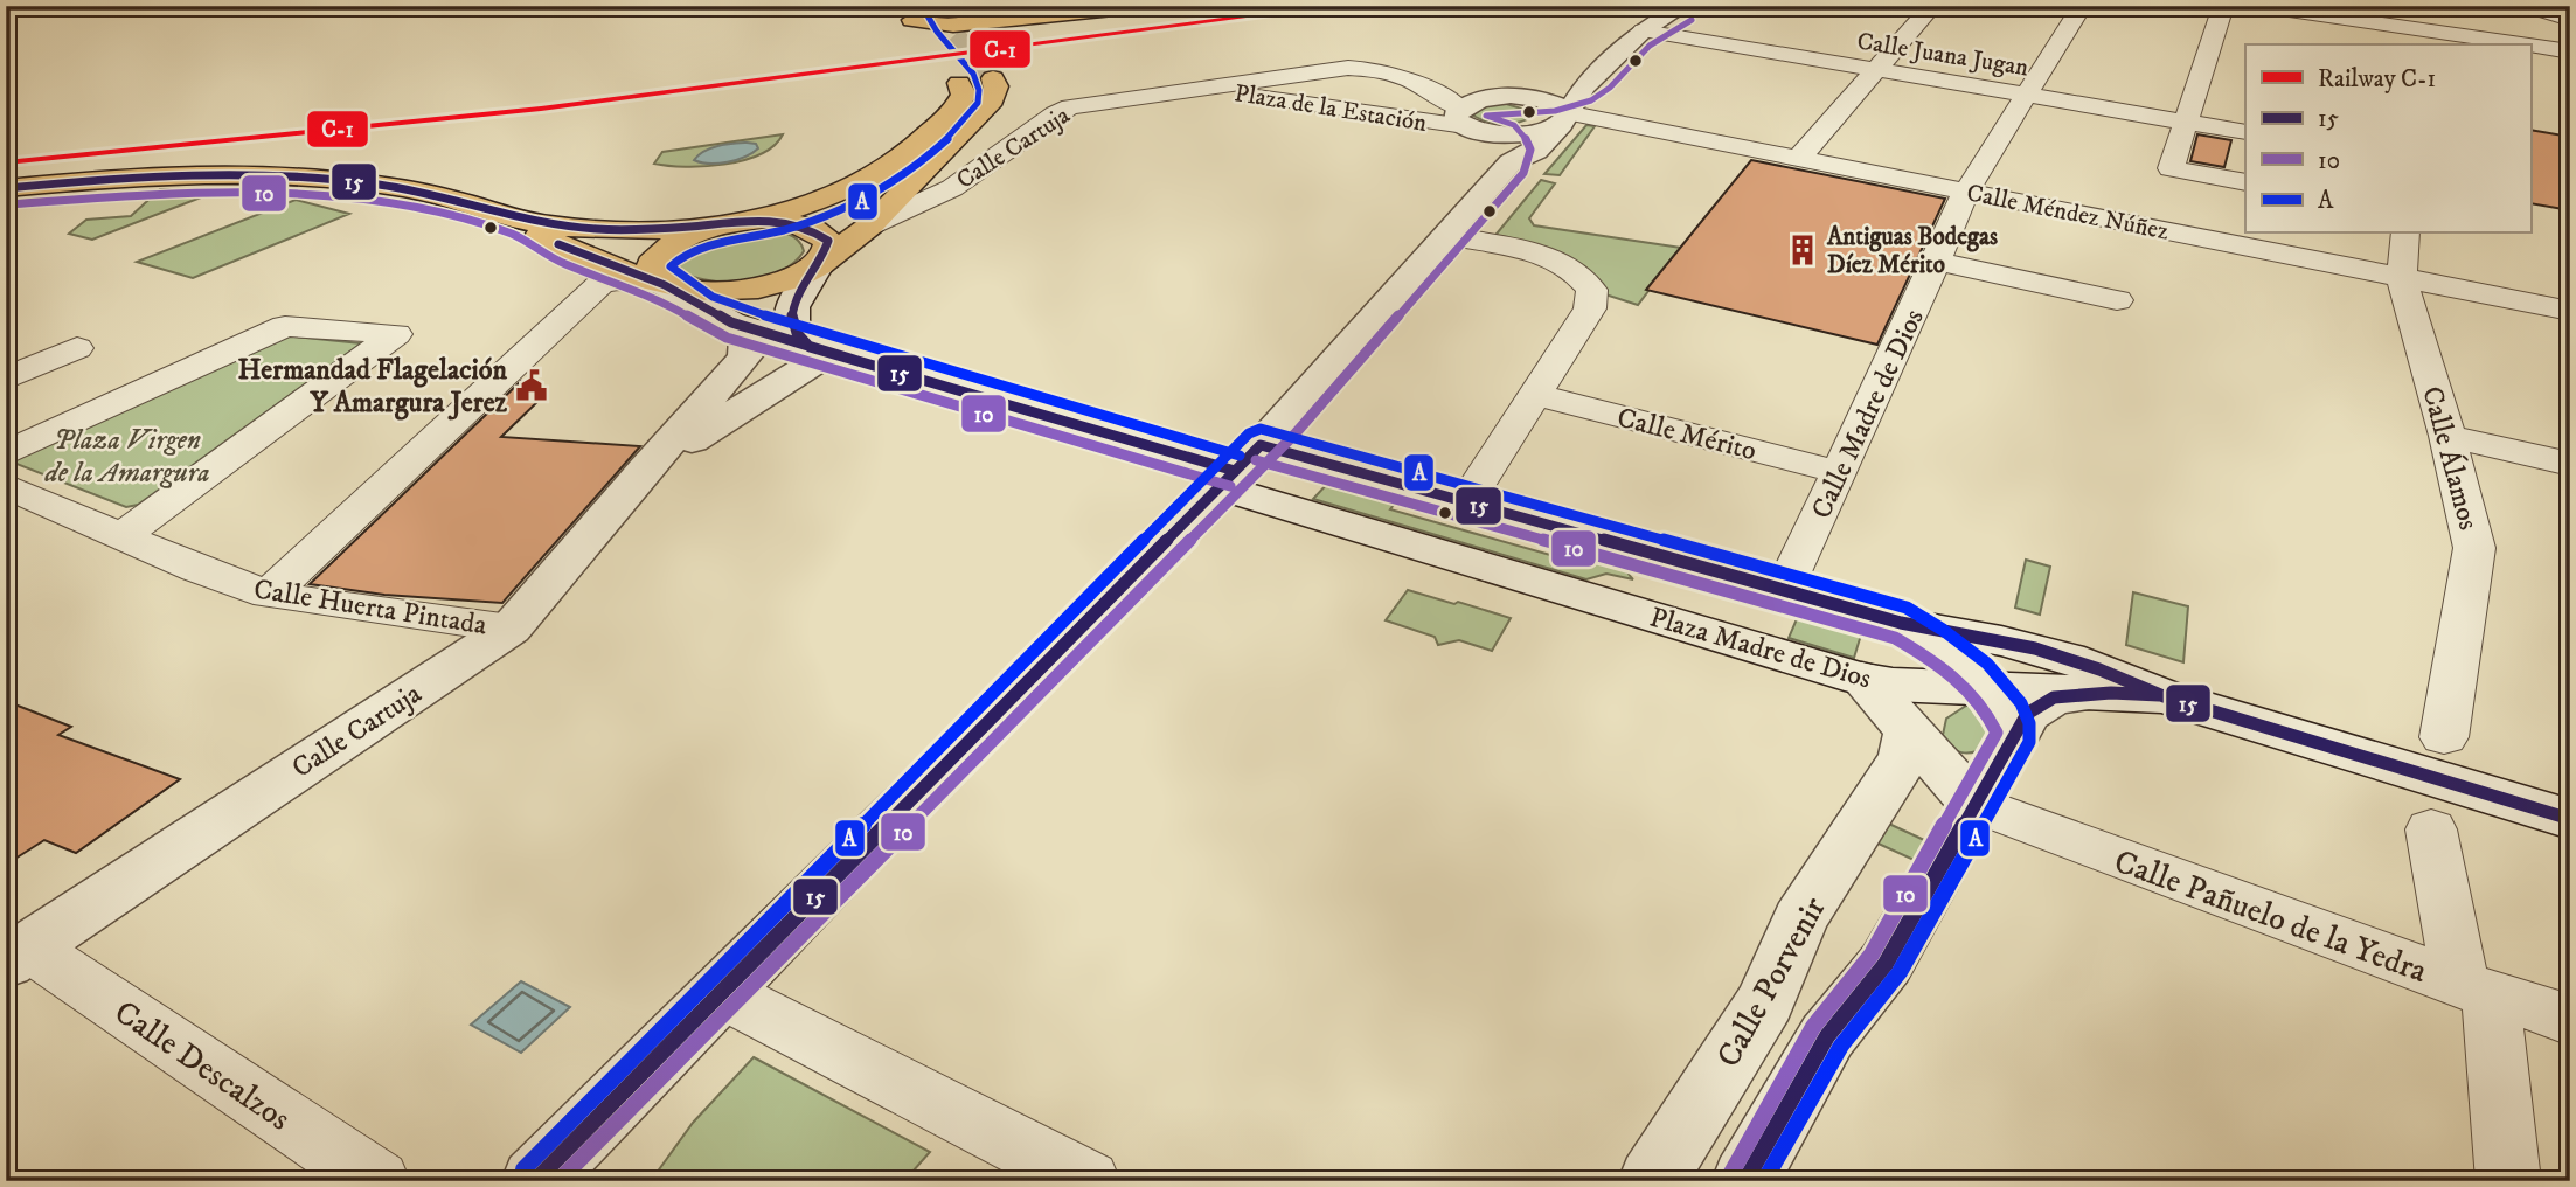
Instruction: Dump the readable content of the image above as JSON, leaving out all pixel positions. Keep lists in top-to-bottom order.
{
  "streets": {
    "main road": ["Calle Cartuja"],
    "street": [
      "Calle Juana Jugan",
      "Plaza de la Estación",
      "Calle Méndez Núñez",
      "Calle Madre de Dios",
      "Calle Mérito",
      "Calle Álamos",
      "Calle Huerta Pintada",
      "Plaza Madre de Dios",
      "Calle Pañuelo de la Yedra",
      "Calle Porvenir",
      "Calle Descalzos"
    ]
  },
  "crossings": [
    ["Calle Juana Jugan", "Calle Madre de Dios"],
    ["Plaza de la Estación", "Calle Cartuja"],
    ["Calle Cartuja", "Calle Huerta Pintada"],
    ["Calle Cartuja", "Plaza Madre de Dios"],
    ["Calle Cartuja", "Calle Descalzos"],
    ["Calle Méndez Núñez", "Calle Madre de Dios"],
    ["Calle Méndez Núñez", "Calle Álamos"],
    ["Calle Madre de Dios", "Calle Mérito"],
    ["Calle Madre de Dios", "Plaza Madre de Dios"]
  ],
  "parks": ["Plaza Virgen de la Amargura"],
  "places": {
    "building": ["Antiguas Bodegas Díez Mérito"],
    "public building": ["Hermandad Flagelación Y Amargura Jerez"]
  },
  "lines": [
    "rail line C-1",
    "transit line A",
    "transit line 10",
    "transit line 15"
  ],
  "legend": [
    "Railway C-1",
    "15",
    "10",
    "A"
  ]
}
